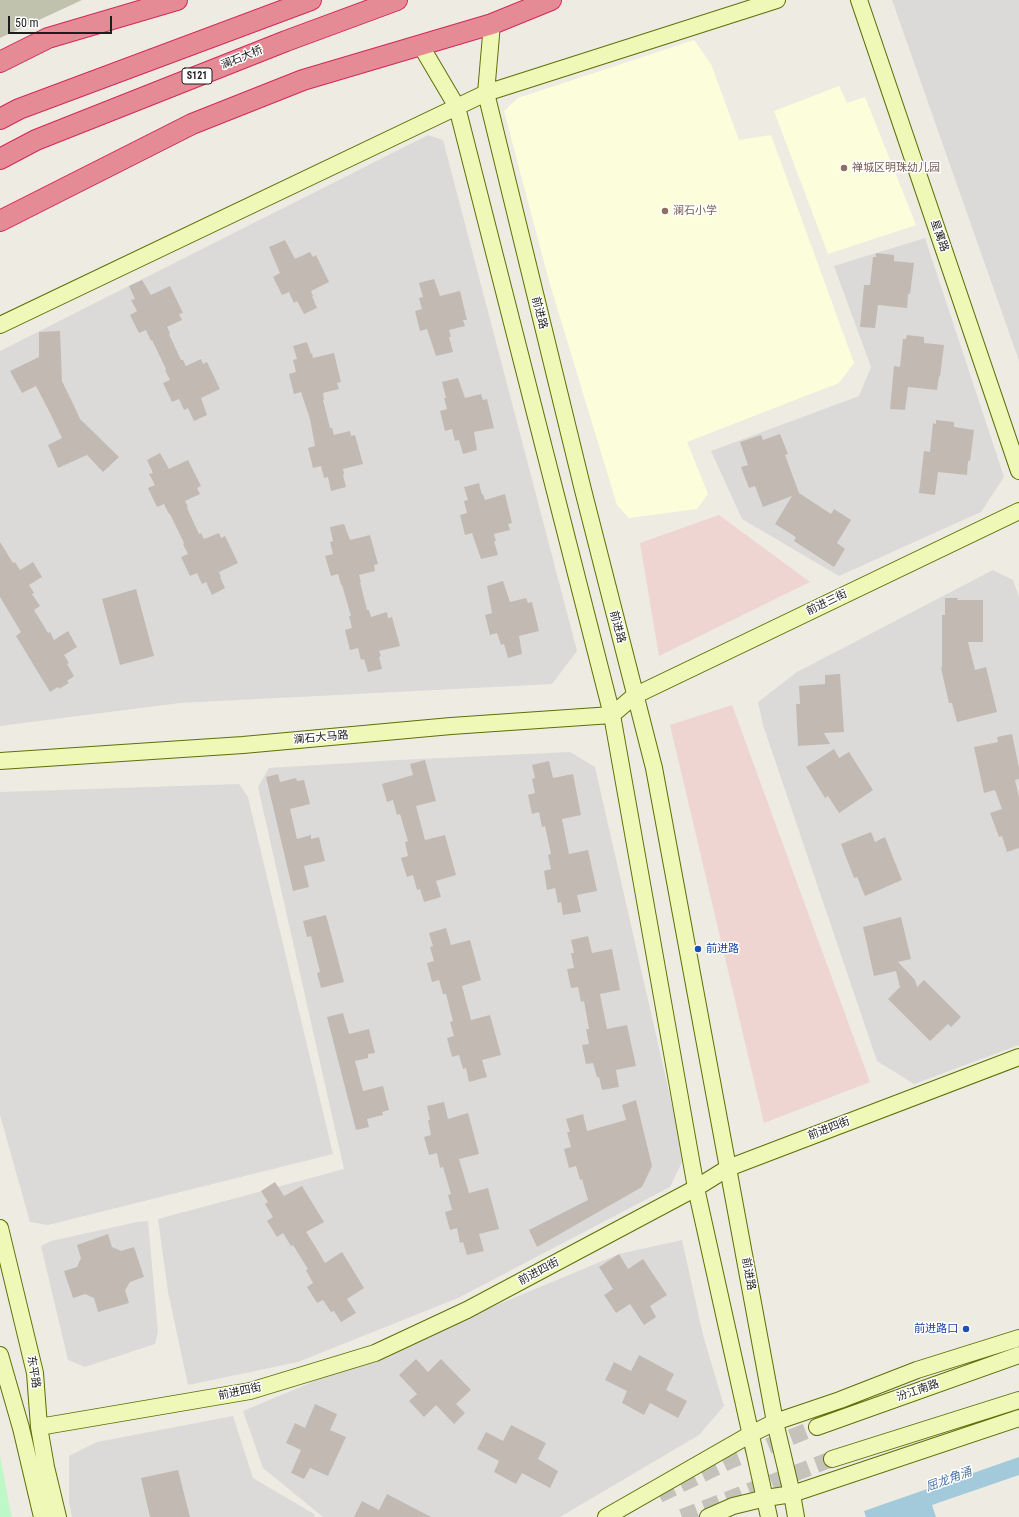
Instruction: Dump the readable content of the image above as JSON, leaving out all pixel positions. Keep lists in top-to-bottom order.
{
  "streets": {
    "highway": ["澜石大桥", "S121"],
    "street": [
      "星寓路",
      "前进路",
      "前进三街",
      "澜石大马路",
      "前进四街",
      "东平路",
      "汾江南路"
    ]
  },
  "crossings": [
    ["前进路", "前进三街"],
    ["前进路", "前进四街"],
    ["前进四街", "东平路"]
  ],
  "water": ["屈龙角涌"],
  "places": [
    "禅城区明珠幼儿园",
    "澜石小学",
    "前进路",
    "前进路口"
  ],
  "scale_bar": "50 m"
}
